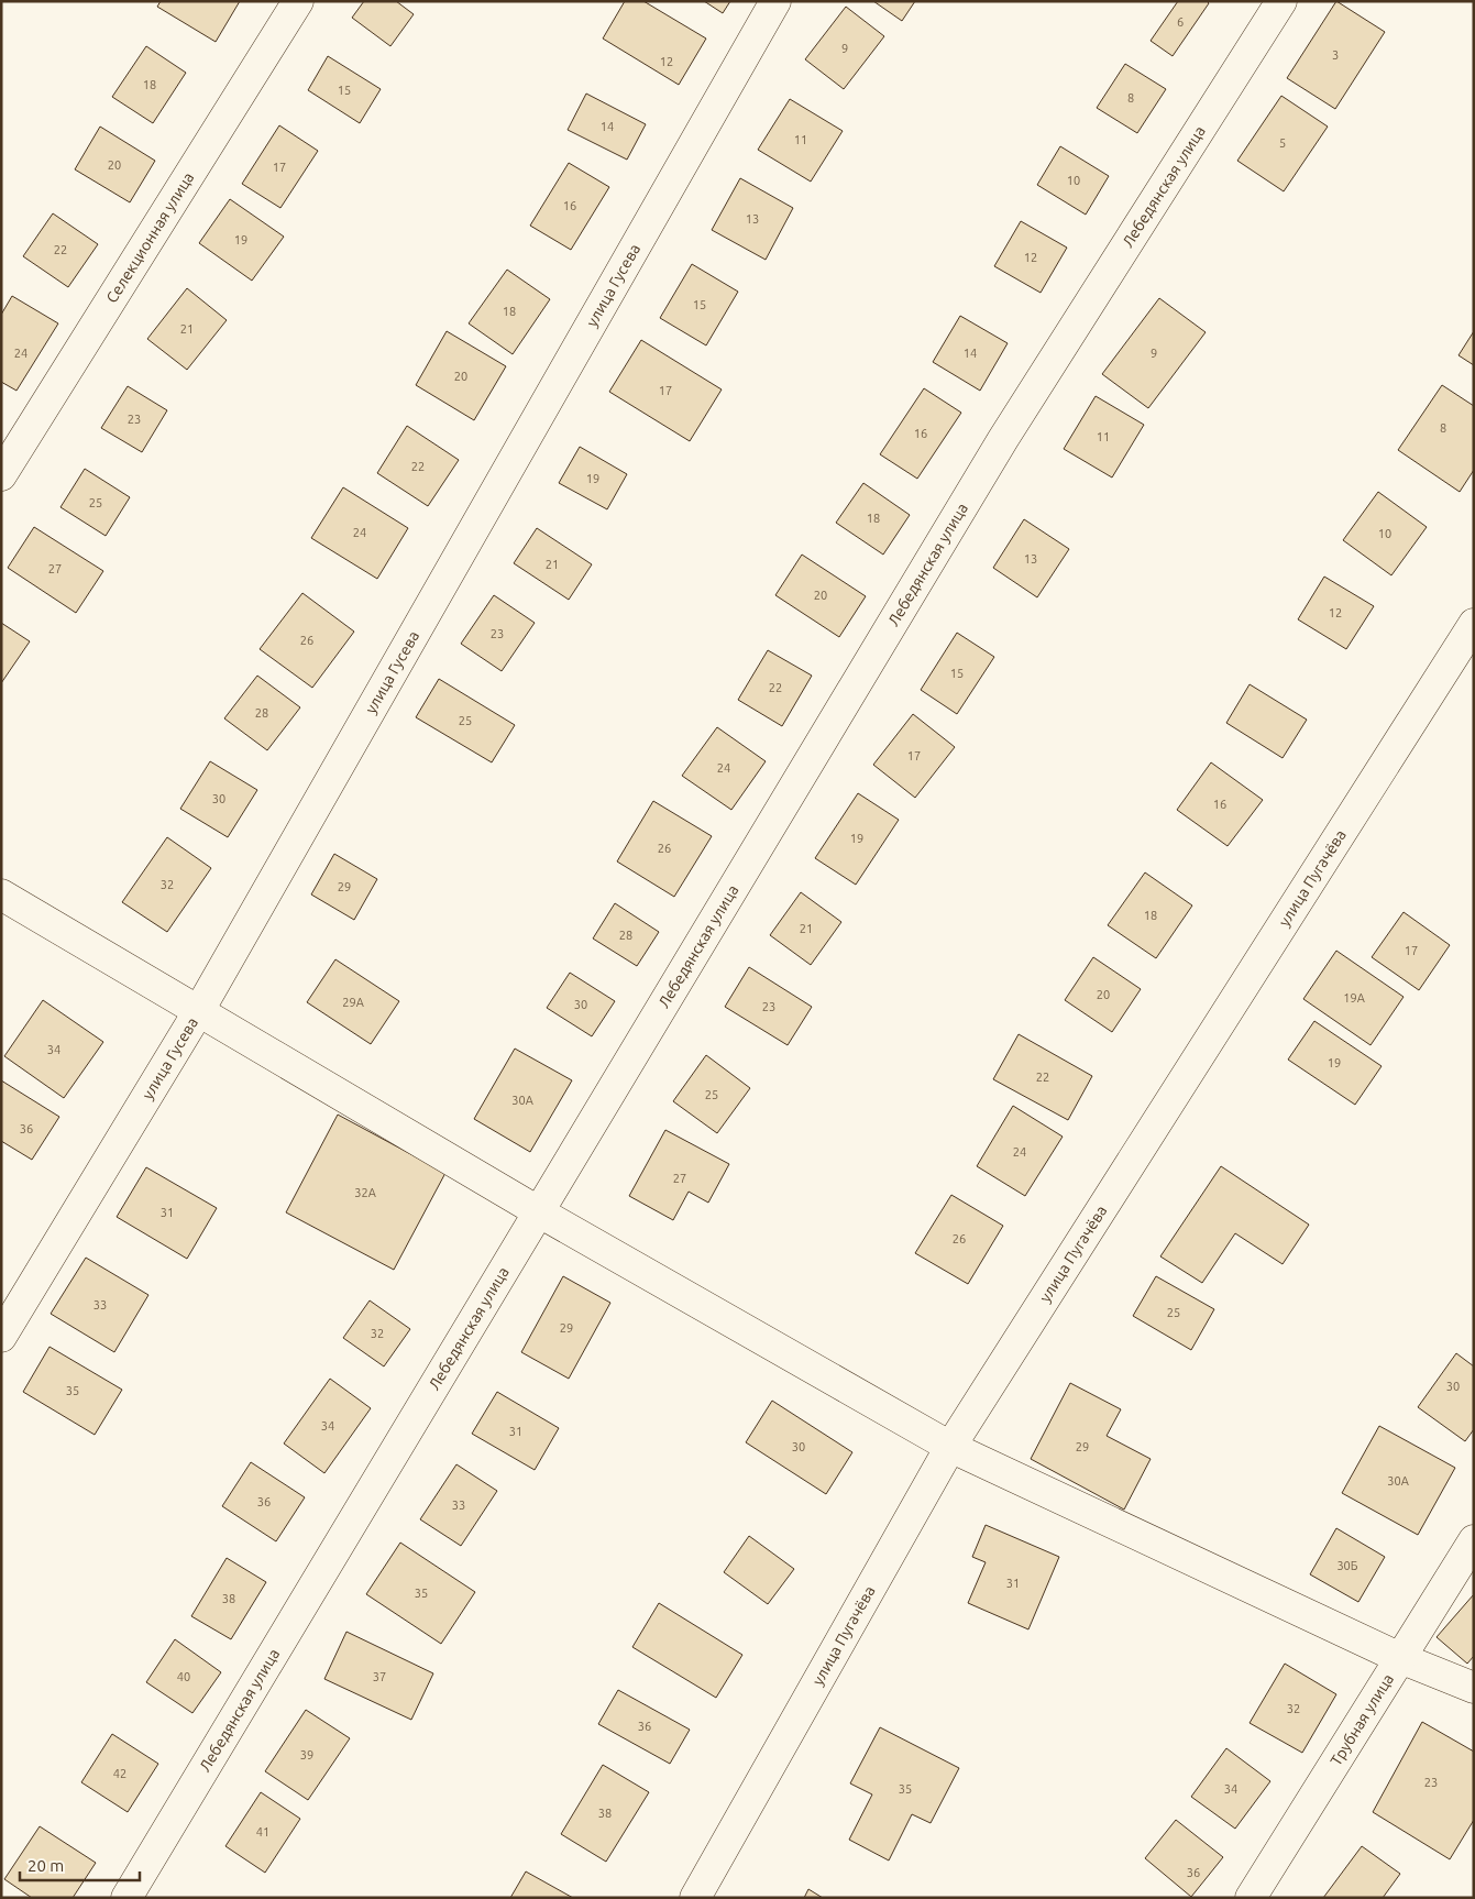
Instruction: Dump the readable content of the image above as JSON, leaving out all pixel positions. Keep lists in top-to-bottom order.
{
  "streets": {
    "street": [
      "Лебедянская улица",
      "Селекционная улица",
      "улица Гусева",
      "улица Пугачёва",
      "Трубная улица"
    ]
  },
  "house_numbers": [
    "6",
    "9",
    "3",
    "12",
    "18",
    "15",
    "8",
    "14",
    "11",
    "5",
    "20",
    "17",
    "10",
    "16",
    "13",
    "19",
    "22",
    "12",
    "15",
    "18",
    "21",
    "24",
    "14",
    "9",
    "20",
    "17",
    "23",
    "8",
    "16",
    "11",
    "22",
    "19",
    "25",
    "18",
    "24",
    "10",
    "13",
    "21",
    "27",
    "20",
    "12",
    "23",
    "26",
    "15",
    "22",
    "28",
    "25",
    "17",
    "24",
    "30",
    "16",
    "19",
    "26",
    "32",
    "29",
    "18",
    "21",
    "28",
    "17",
    "20",
    "19А",
    "29А",
    "30",
    "23",
    "34",
    "19",
    "22",
    "25",
    "30А",
    "36",
    "24",
    "27",
    "32А",
    "31",
    "26",
    "33",
    "25",
    "29",
    "32",
    "30",
    "35",
    "34",
    "31",
    "30",
    "29",
    "30А",
    "36",
    "33",
    "30Б",
    "31",
    "35",
    "38",
    "40",
    "37",
    "32",
    "36",
    "39",
    "42",
    "23",
    "35",
    "34",
    "38",
    "41",
    "36"
  ],
  "scale_bar": "20 m"
}
